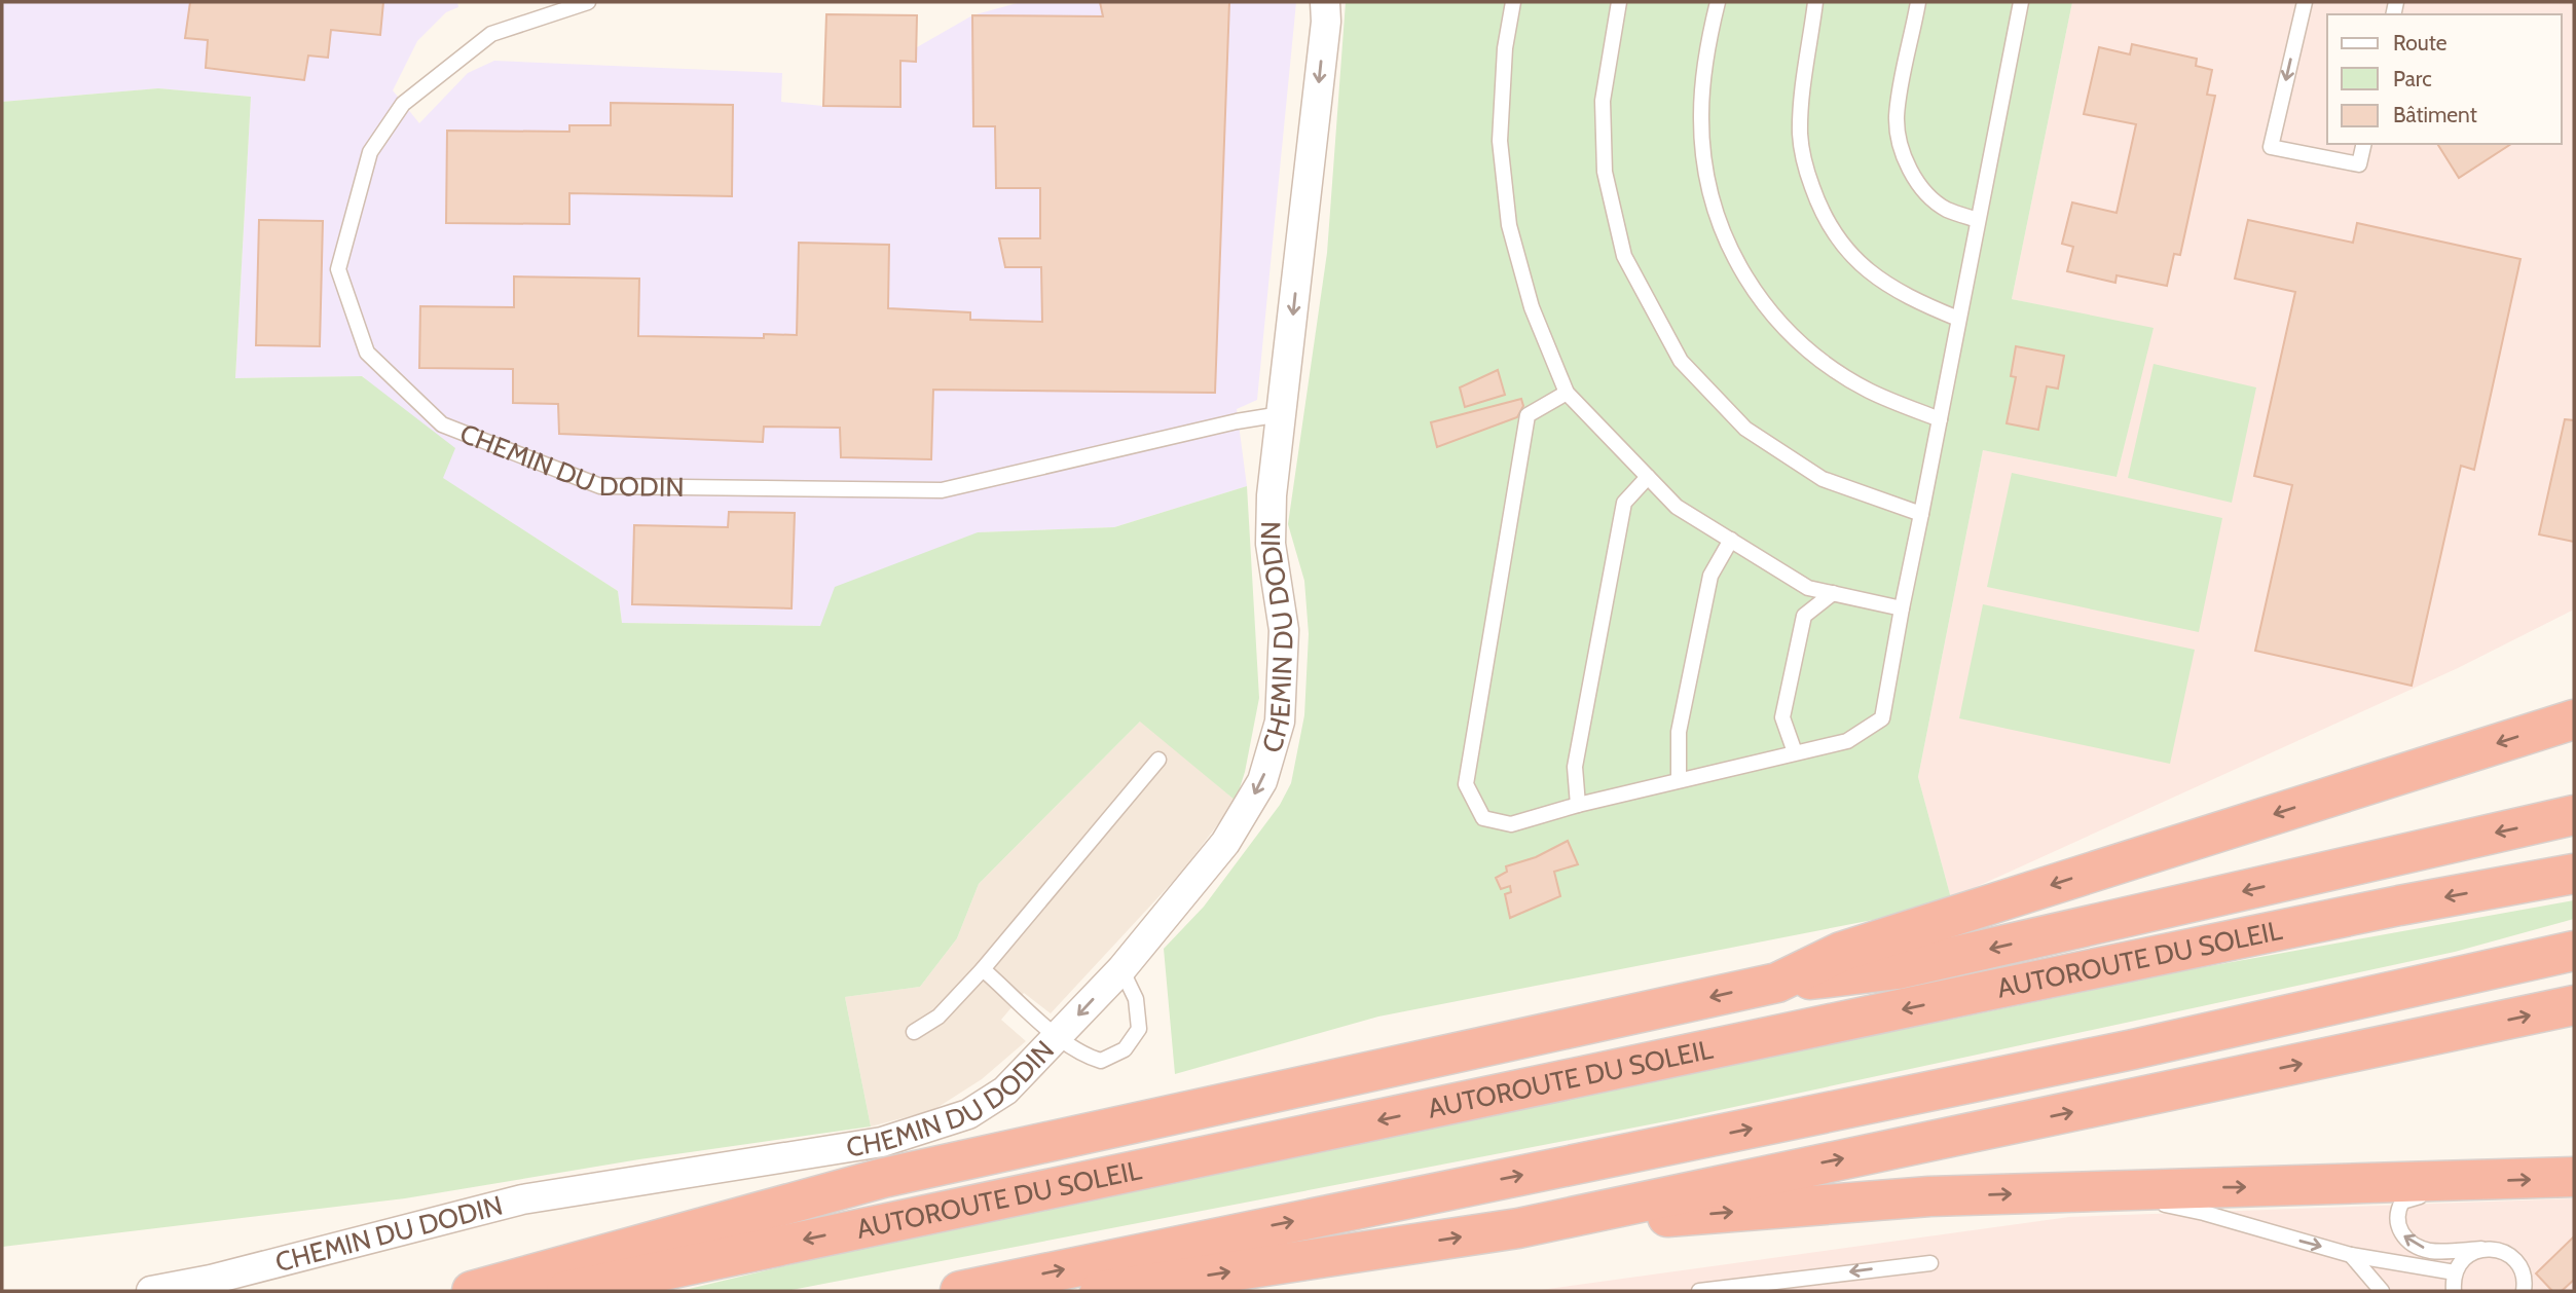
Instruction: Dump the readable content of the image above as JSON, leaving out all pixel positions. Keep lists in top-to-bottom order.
{
  "streets": {
    "highway": ["AUTOROUTE DU SOLEIL"],
    "street": ["CHEMIN DU DODIN"]
  },
  "legend": ["Route", "Parc", "Bâtiment"]
}
